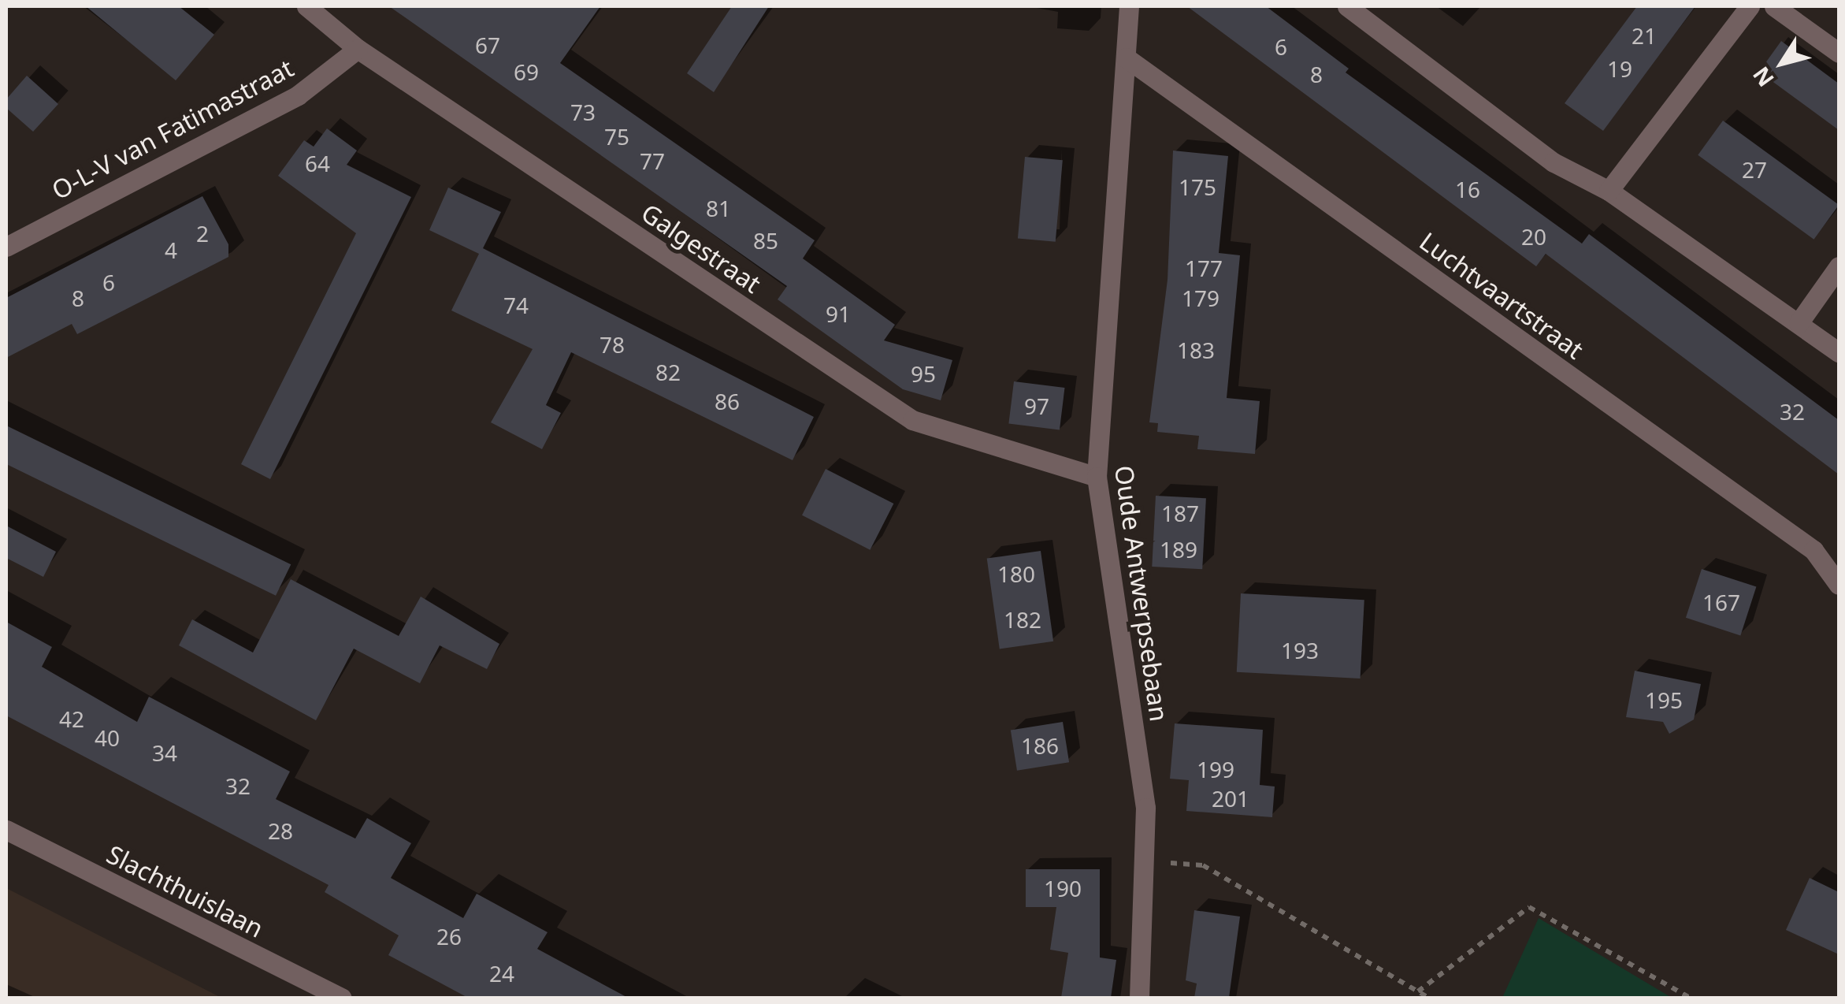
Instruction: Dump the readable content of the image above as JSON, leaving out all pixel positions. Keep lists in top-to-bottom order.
{
  "streets": {
    "street": [
      "O-L-V van Fatimastraat",
      "Galgestraat",
      "Luchtvaartstraat",
      "Oude Antwerpsebaan",
      "Slachthuislaan"
    ]
  },
  "crossings": [
    ["O-L-V van Fatimastraat", "Galgestraat"],
    ["Galgestraat", "Oude Antwerpsebaan"],
    ["Luchtvaartstraat", "Oude Antwerpsebaan"]
  ],
  "house_numbers": [
    "21",
    "67",
    "6",
    "19",
    "69",
    "8",
    "73",
    "75",
    "77",
    "64",
    "27",
    "175",
    "16",
    "81",
    "2",
    "20",
    "85",
    "4",
    "177",
    "6",
    "8",
    "179",
    "74",
    "91",
    "78",
    "183",
    "82",
    "95",
    "86",
    "97",
    "32",
    "187",
    "189",
    "180",
    "167",
    "182",
    "193",
    "195",
    "42",
    "40",
    "186",
    "34",
    "199",
    "32",
    "201",
    "28",
    "190",
    "26",
    "24"
  ],
  "north": "bottom left"
}
